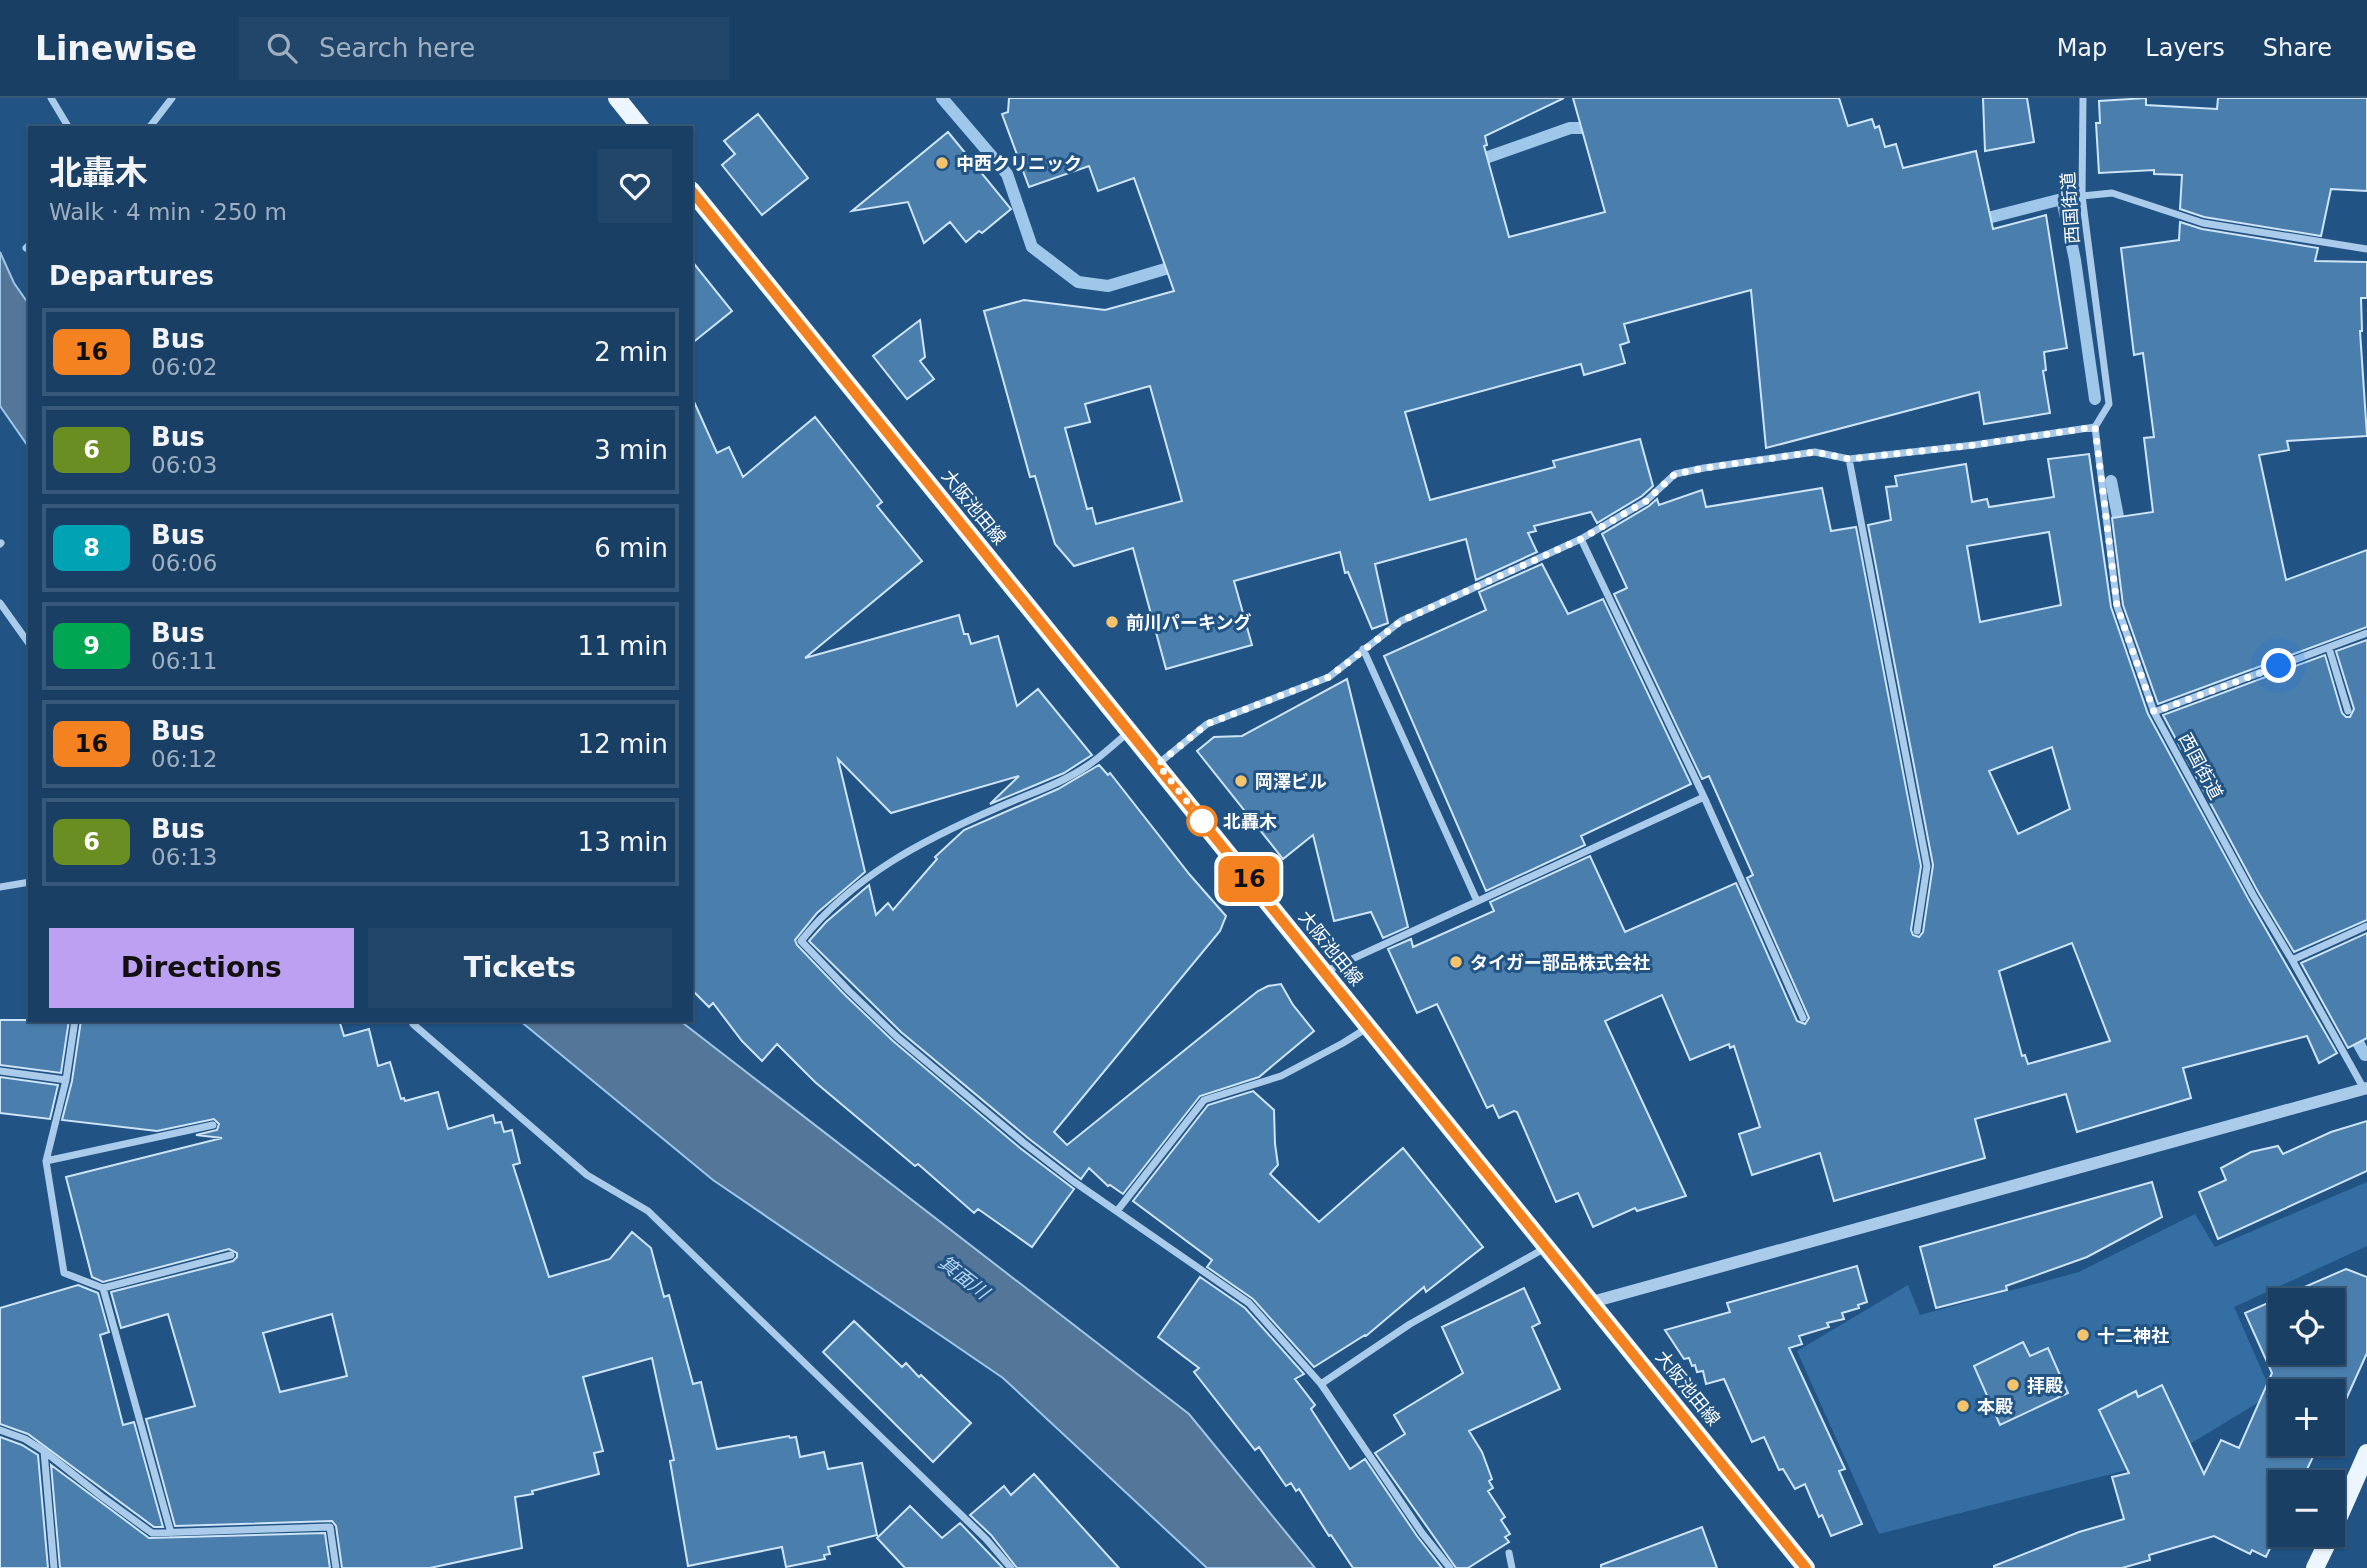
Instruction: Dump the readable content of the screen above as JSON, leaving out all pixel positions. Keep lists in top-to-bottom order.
{
  "streets": {
    "main road": ["大阪池田線"],
    "street": ["西国街道"]
  },
  "water": ["箕面川"],
  "places": [
    "中西クリニック",
    "前川パーキング",
    "岡澤ビル",
    "北轟木",
    "タイガー部品株式会社",
    "十二神社",
    "拝殿",
    "本殿"
  ],
  "lines": ["bus line 16"],
  "page": {
    "header": "Linewise",
    "search": "Search here",
    "nav": ["Map", "Layers", "Share"],
    "on_map": "16",
    "heading": [
      ["北轟木", "Walk · 4 min · 250 m"],
      "Departures"
    ],
    "list": [
      {
        "mark": "16",
        "name": "Bus",
        "note": "06:02",
        "value": "2 min"
      },
      {
        "mark": "6",
        "name": "Bus",
        "note": "06:03",
        "value": "3 min"
      },
      {
        "mark": "8",
        "name": "Bus",
        "note": "06:06",
        "value": "6 min"
      },
      {
        "mark": "9",
        "name": "Bus",
        "note": "06:11",
        "value": "11 min"
      },
      {
        "mark": "16",
        "name": "Bus",
        "note": "06:12",
        "value": "12 min"
      },
      {
        "mark": "6",
        "name": "Bus",
        "note": "06:13",
        "value": "13 min"
      }
    ],
    "buttons": ["Directions", "Tickets"],
    "map_buttons": ["+", "−"]
  }
}
